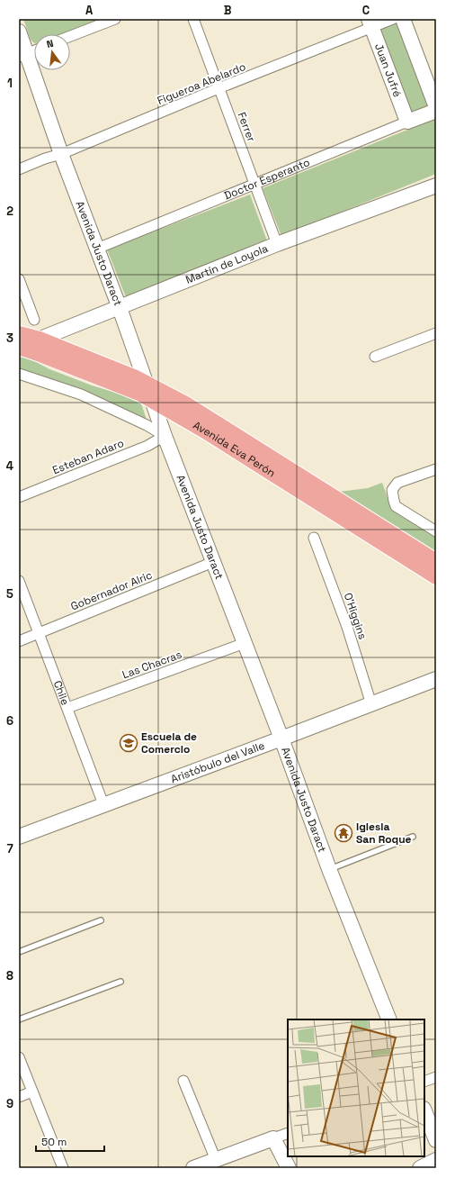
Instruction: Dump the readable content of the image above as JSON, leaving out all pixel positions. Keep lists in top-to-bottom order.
{
  "streets": {
    "main road": [
      "Juan Jufré",
      "Doctor Esperanto",
      "Avenida Justo Daract",
      "Martín de Loyola",
      "Avenida Eva Perón",
      "Aristóbulo del Valle"
    ],
    "street": [
      "Figueroa Abelardo",
      "Ferrer",
      "Esteban Adaro",
      "Gobernador Alric",
      "O'Higgins",
      "Las Chacras",
      "Chile"
    ]
  },
  "crossings": [
    ["Juan Jufré", "Figueroa Abelardo"],
    ["Juan Jufré", "Doctor Esperanto"],
    ["Figueroa Abelardo", "Ferrer"],
    ["Figueroa Abelardo", "Avenida Justo Daract"],
    ["Ferrer", "Doctor Esperanto"],
    ["Ferrer", "Martín de Loyola"],
    ["Doctor Esperanto", "Avenida Justo Daract"],
    ["Avenida Justo Daract", "Martín de Loyola"],
    ["Avenida Justo Daract", "Avenida Eva Perón"],
    ["Avenida Justo Daract", "Esteban Adaro"],
    ["Avenida Justo Daract", "Gobernador Alric"],
    ["Avenida Justo Daract", "Las Chacras"],
    ["Avenida Justo Daract", "Aristóbulo del Valle"],
    ["Martín de Loyola", "Avenida Eva Perón"],
    ["Gobernador Alric", "Chile"],
    ["O'Higgins", "Aristóbulo del Valle"],
    ["Las Chacras", "Chile"],
    ["Chile", "Aristóbulo del Valle"]
  ],
  "places": {
    "school or university": ["Escuela de Comercio"],
    "temple": ["Iglesia San Roque"]
  },
  "scale_bar": "50 m",
  "north": "top",
  "grid": {
    "columns": ["A", "B", "C"],
    "rows": [
      "1",
      "2",
      "3",
      "4",
      "5",
      "6",
      "7",
      "8",
      "9"
    ]
  }
}
